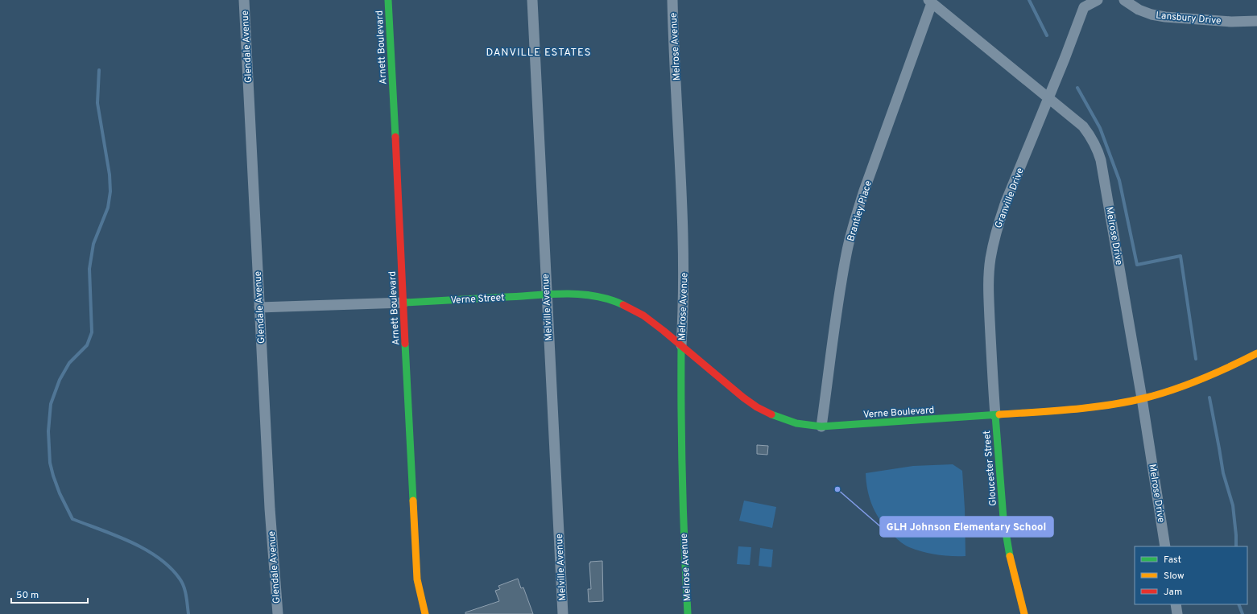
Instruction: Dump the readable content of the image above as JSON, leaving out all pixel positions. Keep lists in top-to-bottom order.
{
  "streets": {
    "street": [
      "Lansbury Drive",
      "Glendale Avenue",
      "Melrose Avenue",
      "Arnett Boulevard",
      "Granville Drive",
      "Brantley Place",
      "Melrose Drive",
      "Verne Street",
      "Melville Avenue",
      "Verne Boulevard",
      "Gloucester Street"
    ]
  },
  "crossings": [
    ["Glendale Avenue", "Verne Street"],
    ["Melrose Avenue", "Verne Street"],
    ["Melrose Avenue", "Verne Boulevard"],
    ["Arnett Boulevard", "Verne Street"],
    ["Granville Drive", "Melrose Drive"],
    ["Granville Drive", "Verne Boulevard"],
    ["Granville Drive", "Gloucester Street"],
    ["Brantley Place", "Melrose Drive"],
    ["Brantley Place", "Verne Boulevard"],
    ["Melrose Drive", "Verne Boulevard"],
    ["Verne Street", "Melville Avenue"],
    ["Verne Street", "Verne Boulevard"],
    ["Verne Boulevard", "Gloucester Street"]
  ],
  "districts": ["DANVILLE ESTATES"],
  "places": ["GLH Johnson Elementary School"],
  "legend": ["Fast", "Slow", "Jam"],
  "scale_bar": "50 m"
}
